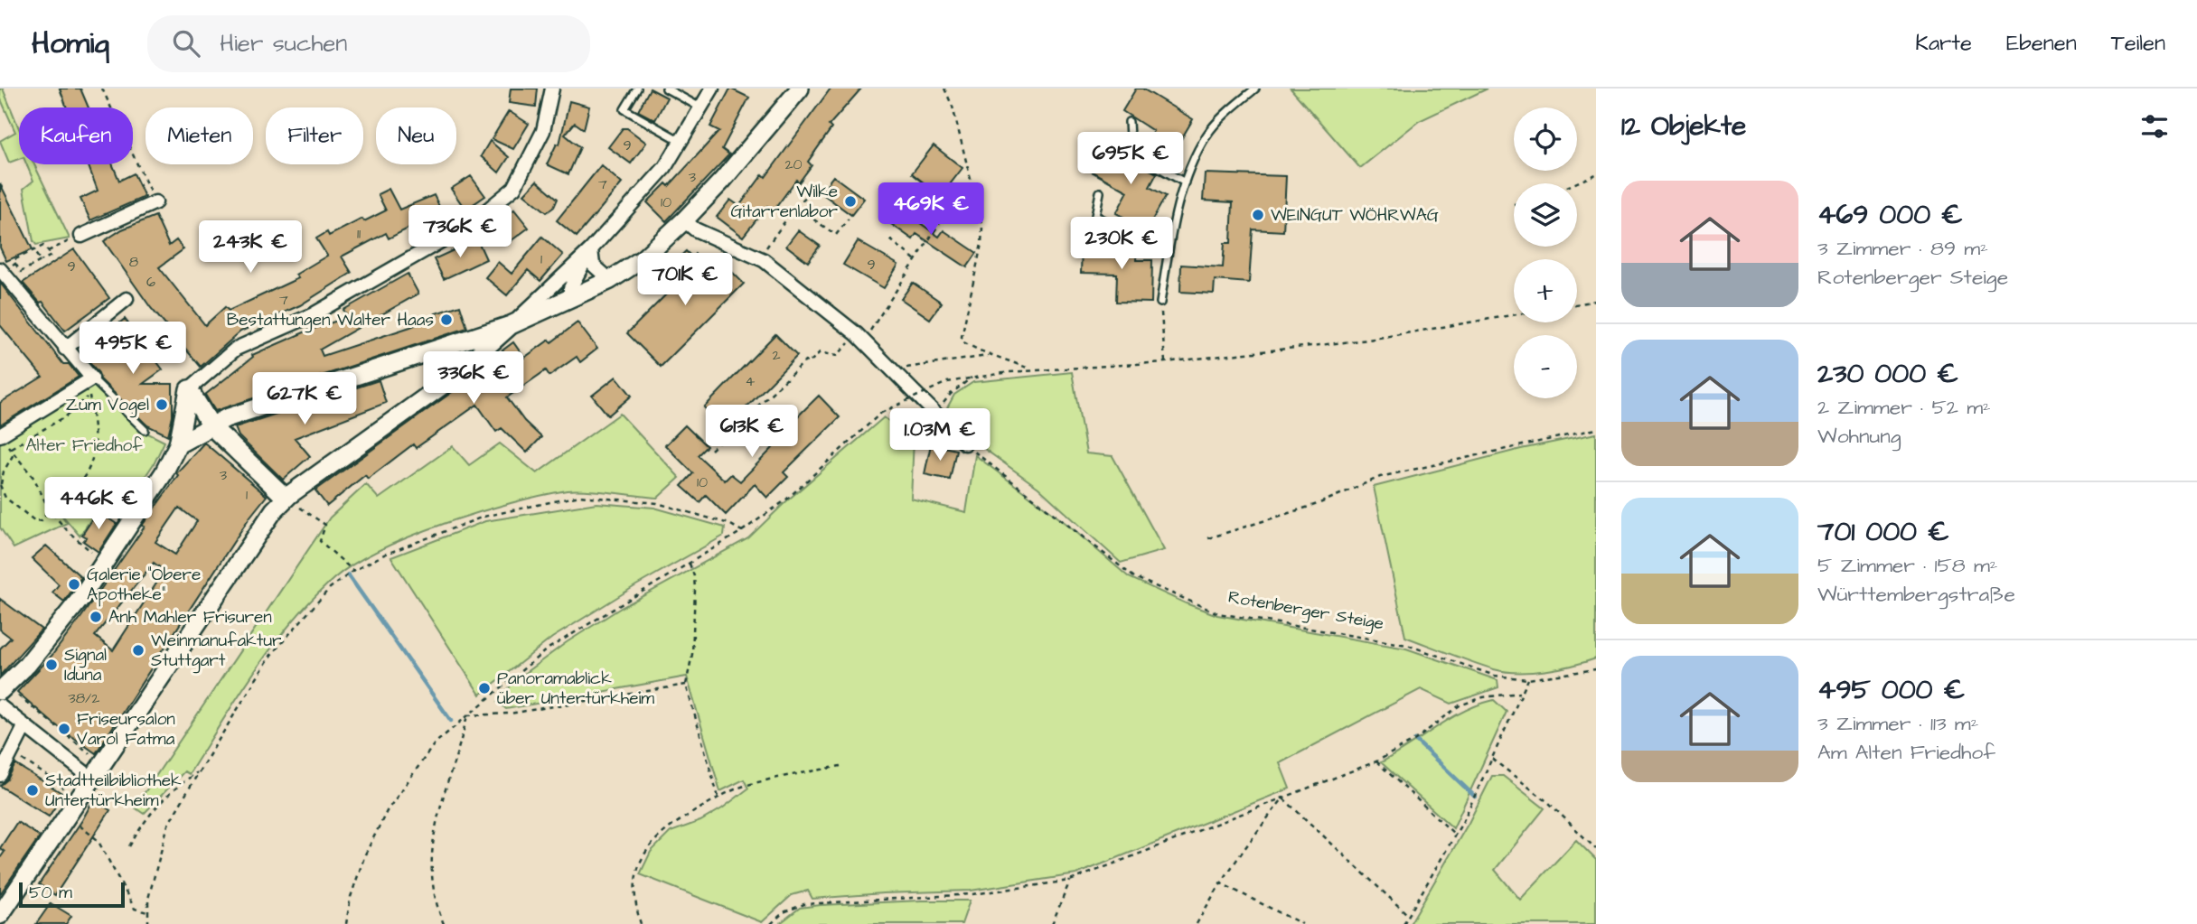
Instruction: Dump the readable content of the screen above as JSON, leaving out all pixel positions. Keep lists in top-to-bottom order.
{
  "streets": {
    "path": ["Rotenberger Steige"]
  },
  "parks": ["Alter Friedhof"],
  "places": [
    "Wilke Gitarrenlabor",
    "WEINGUT WÖHRWAG",
    "Bestattungen Walter Haas",
    "Zum Vogel",
    "Galerie \"Obere Apotheke\"",
    "Anh Mahler Frisuren",
    "Weinmanufaktur Stuttgart",
    "Signal Iduna",
    "Panoramablick über Untertürkheim",
    "Friseursalon Varol Fatma",
    "Stadtteilbibliothek Untertürkheim"
  ],
  "house_numbers": [
    "9",
    "20",
    "3",
    "7",
    "10",
    "11",
    "1",
    "8",
    "9",
    "9",
    "6",
    "7",
    "2",
    "4",
    "3",
    "10",
    "1",
    "38/2"
  ],
  "scale_bar": "50 m",
  "page": {
    "header": "Homiq",
    "search": "Hier suchen",
    "nav": ["Karte", "Ebenen", "Teilen"],
    "heading": "12 Objekte",
    "map_buttons": ["+", "−"],
    "chip": [
      "Kaufen",
      "Mieten",
      "Filter",
      "Neu"
    ],
    "price": [
      "695K €",
      "469K €",
      "736K €",
      "230K €",
      "243K €",
      "701K €",
      "495K €",
      "336K €",
      "627K €",
      "613K €",
      "1.03M €",
      "446K €"
    ],
    "list": [
      {
        "name": "469 000 €",
        "note": "3 Zimmer · 89 m² · Rotenberger Steige"
      },
      {
        "name": "230 000 €",
        "note": "2 Zimmer · 52 m² · Wohnung"
      },
      {
        "name": "701 000 €",
        "note": "5 Zimmer · 158 m² · Württembergstraße"
      },
      {
        "name": "495 000 €",
        "note": "3 Zimmer · 113 m² · Am Alten Friedhof"
      }
    ],
    "scale": "50 m"
  }
}
